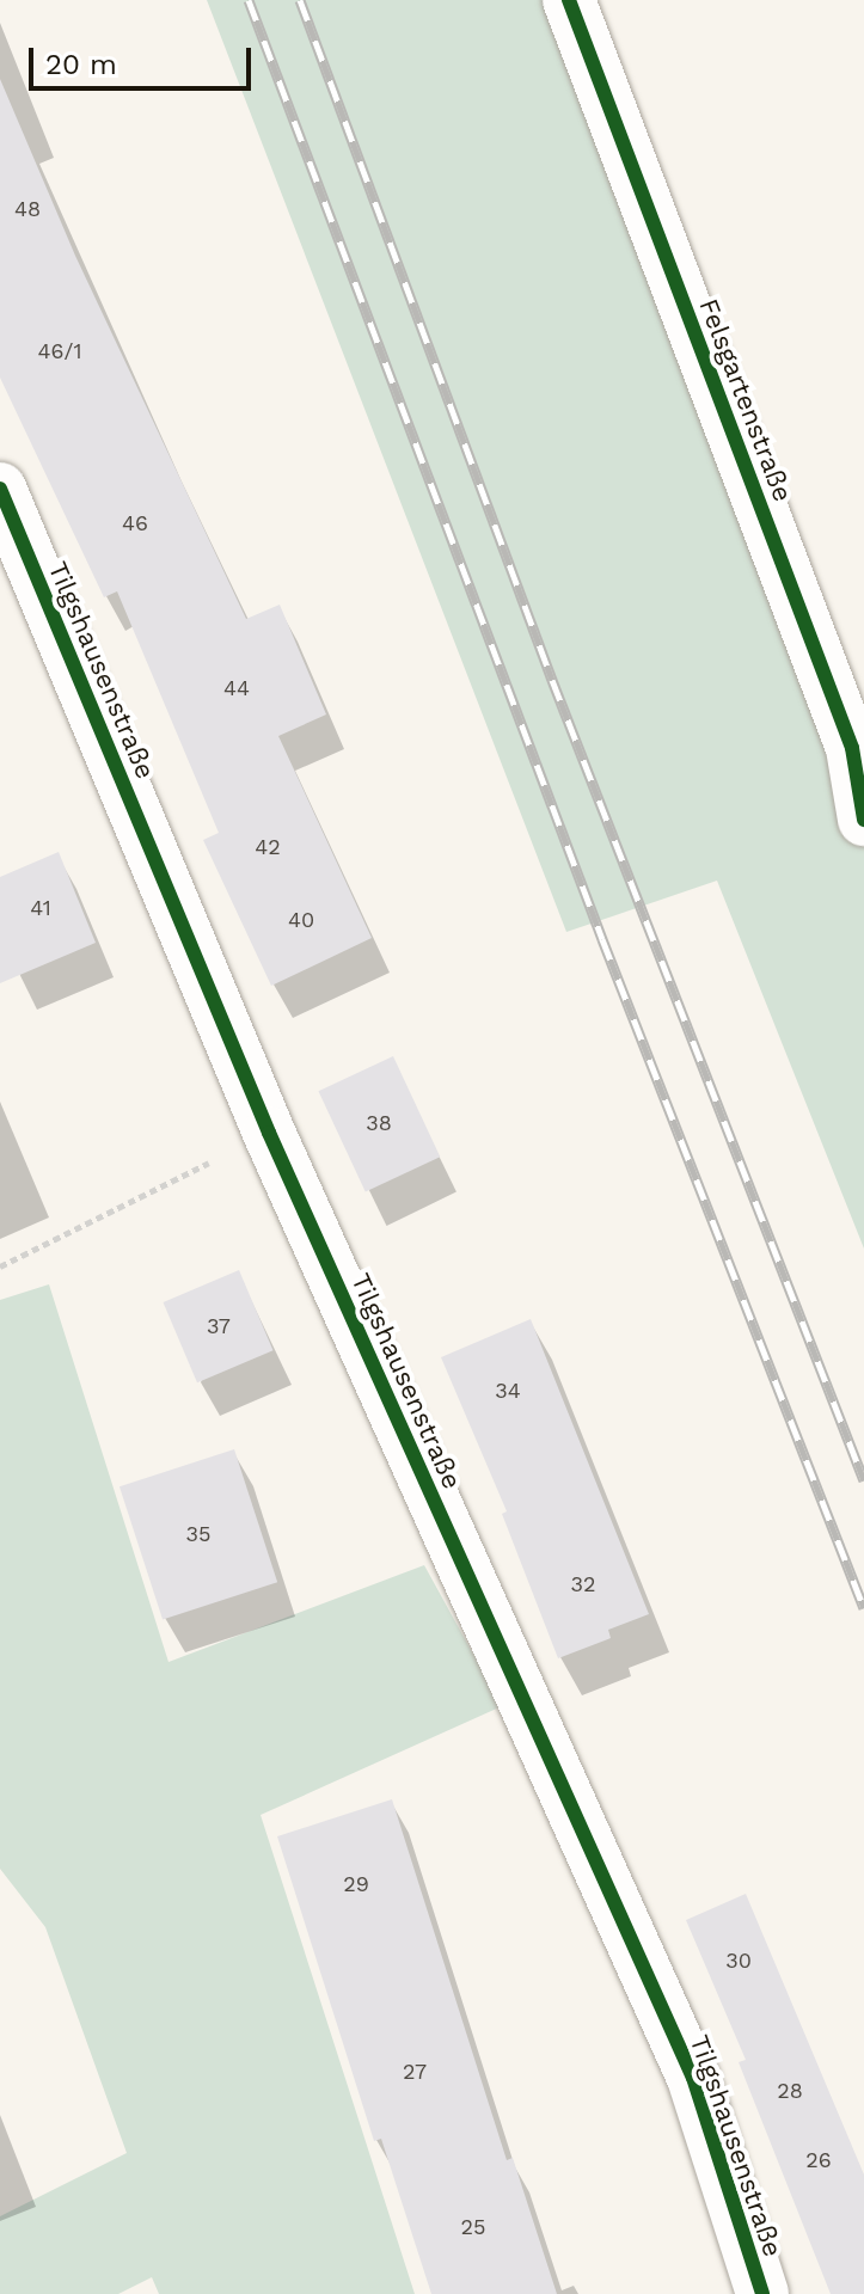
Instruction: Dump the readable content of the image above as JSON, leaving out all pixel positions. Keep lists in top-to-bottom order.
{
  "streets": {
    "street": ["Felsgartenstraße", "Tilgshausenstraße"]
  },
  "house_numbers": [
    "48",
    "46/1",
    "46",
    "44",
    "42",
    "41",
    "40",
    "38",
    "37",
    "34",
    "35",
    "32",
    "29",
    "30",
    "27",
    "28",
    "26",
    "25"
  ],
  "scale_bar": "20 m"
}
